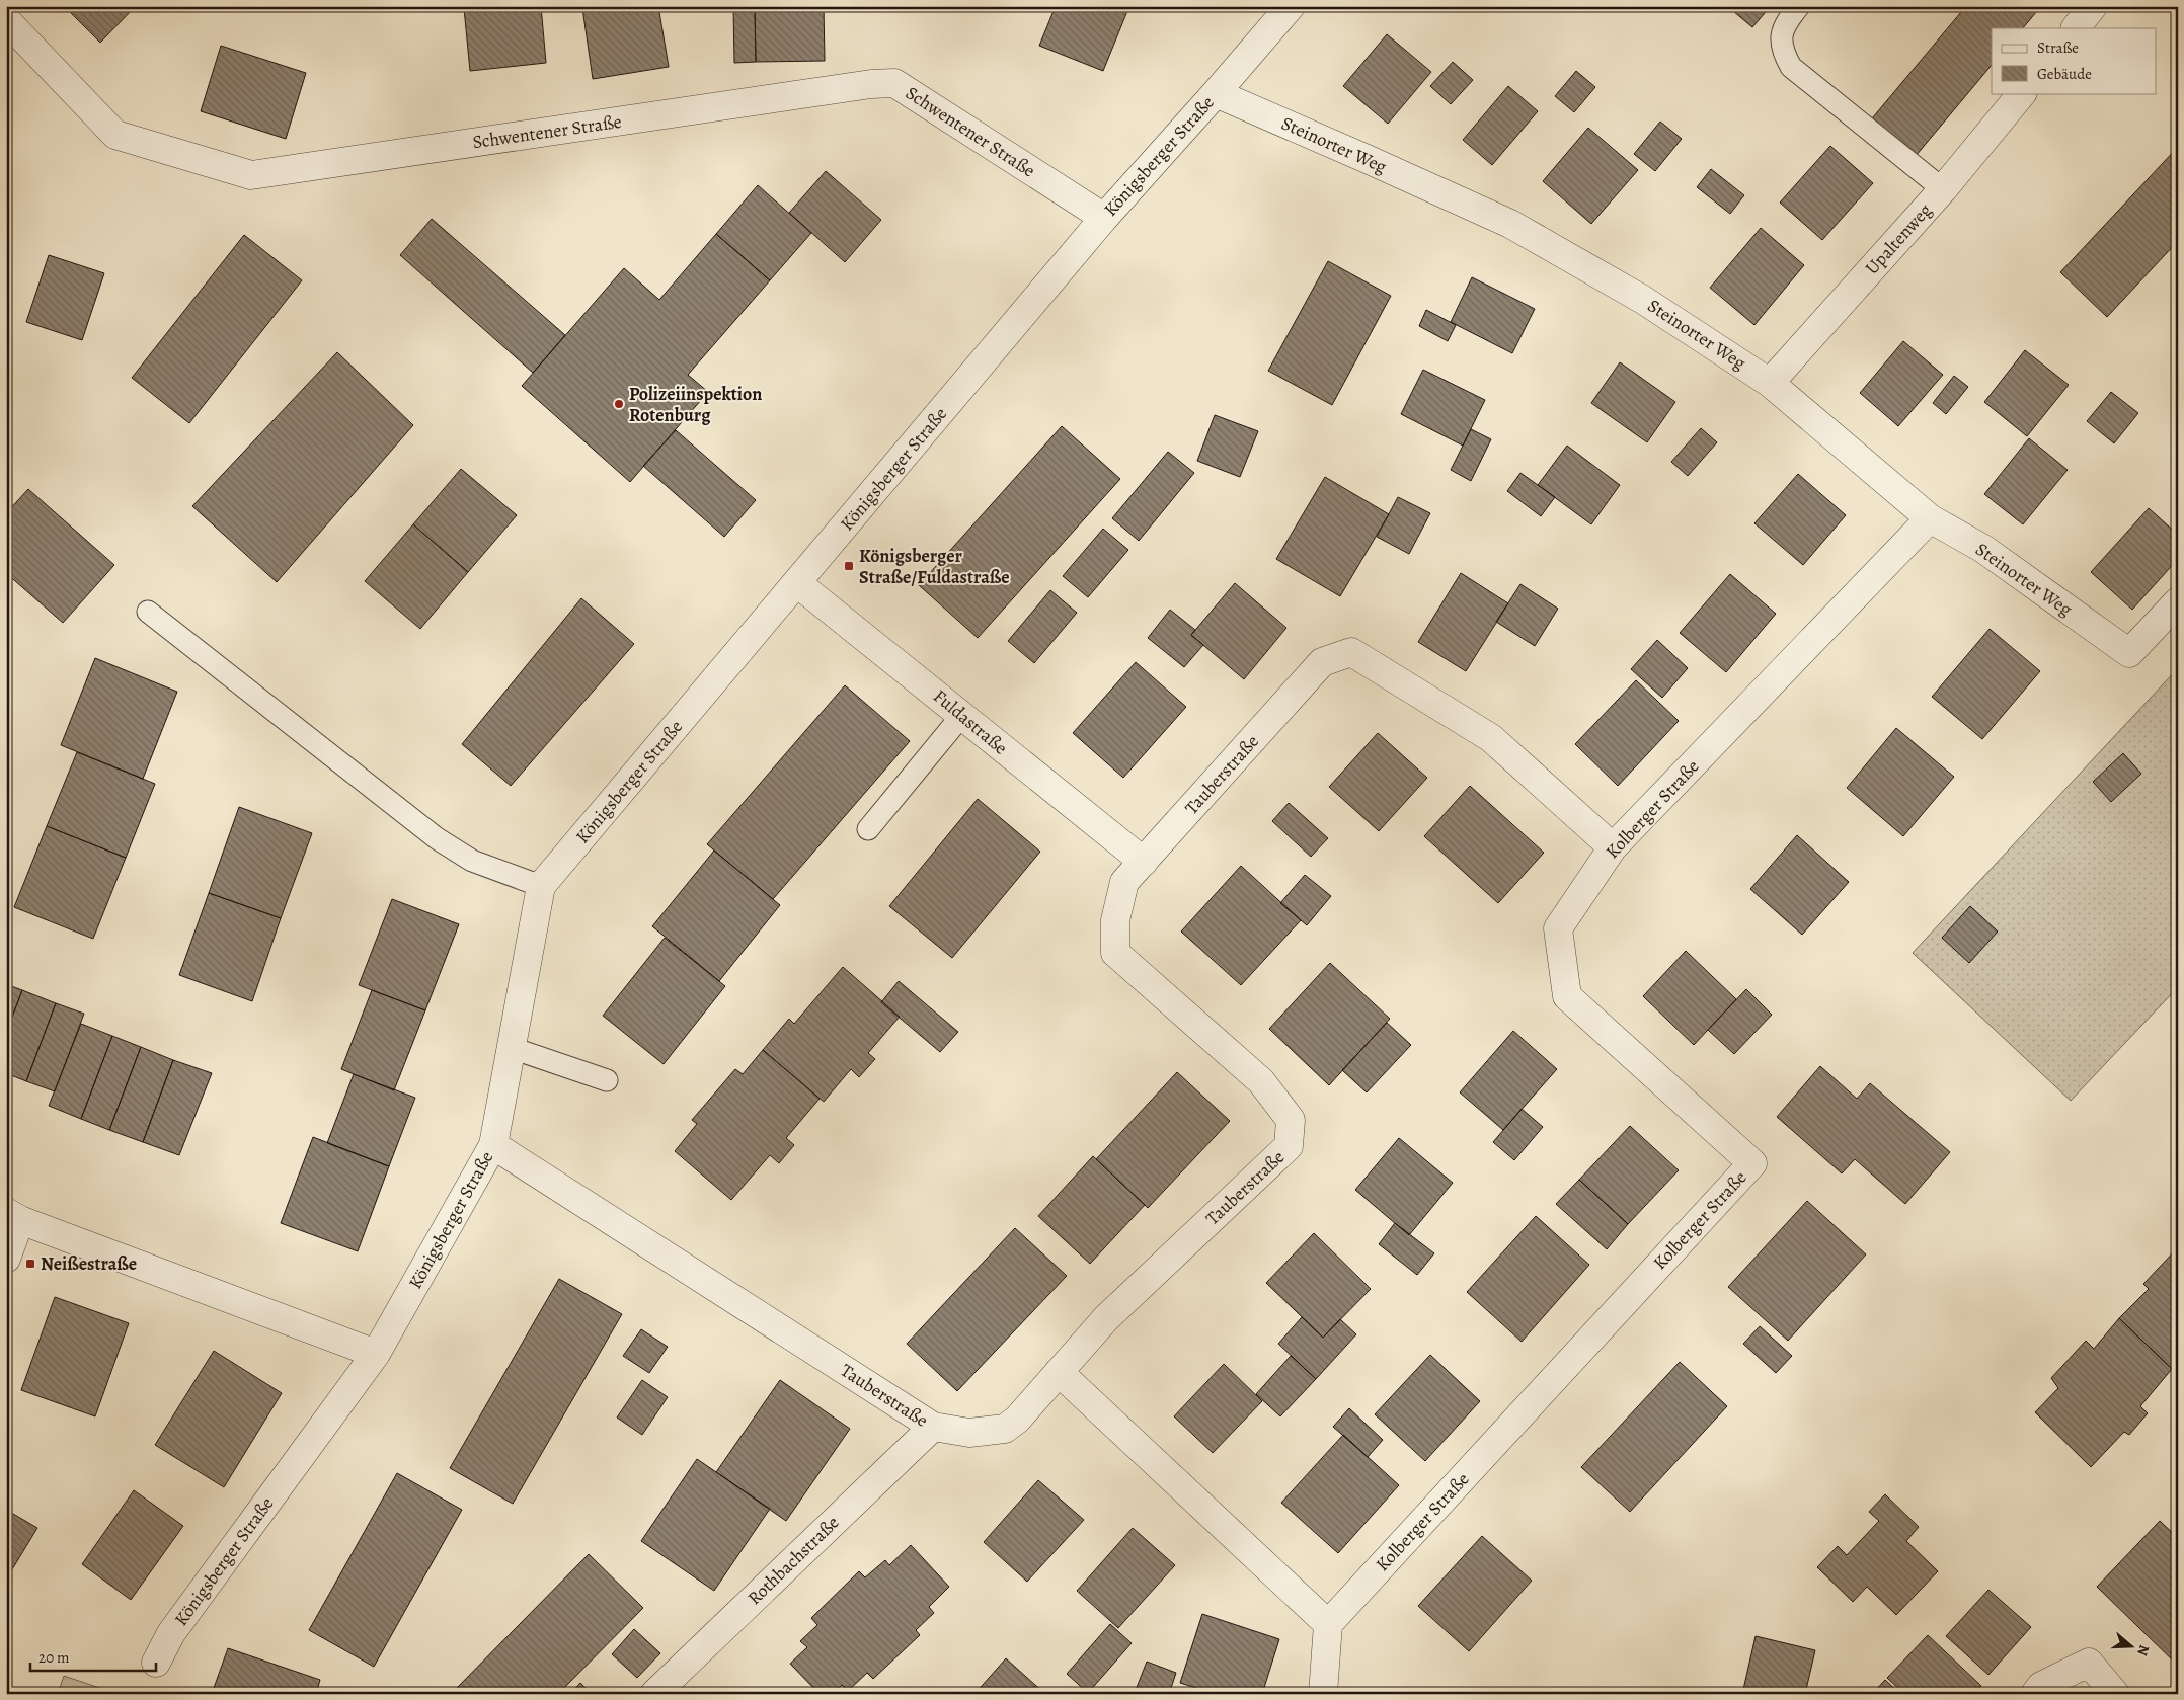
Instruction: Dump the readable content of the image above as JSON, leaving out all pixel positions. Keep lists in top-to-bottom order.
{
  "streets": {
    "street": [
      "Schwentener Straße",
      "Steinorter Weg",
      "Königsberger Straße",
      "Upaltenweg",
      "Fuldastraße",
      "Tauberstraße",
      "Kolberger Straße",
      "Rothbachstraße"
    ]
  },
  "crossings": [
    ["Schwentener Straße", "Königsberger Straße"],
    ["Steinorter Weg", "Königsberger Straße"],
    ["Steinorter Weg", "Upaltenweg"],
    ["Steinorter Weg", "Kolberger Straße"],
    ["Königsberger Straße", "Fuldastraße"],
    ["Königsberger Straße", "Tauberstraße"],
    ["Fuldastraße", "Tauberstraße"],
    ["Tauberstraße", "Kolberger Straße"],
    ["Tauberstraße", "Rothbachstraße"]
  ],
  "places": {
    "other": ["Polizeiinspektion Rotenburg"],
    "transit": ["Königsberger Straße/Fuldastraße", "Neißestraße"]
  },
  "legend": ["Straße", "Gebäude"],
  "scale_bar": "20 m",
  "north": "right"
}
